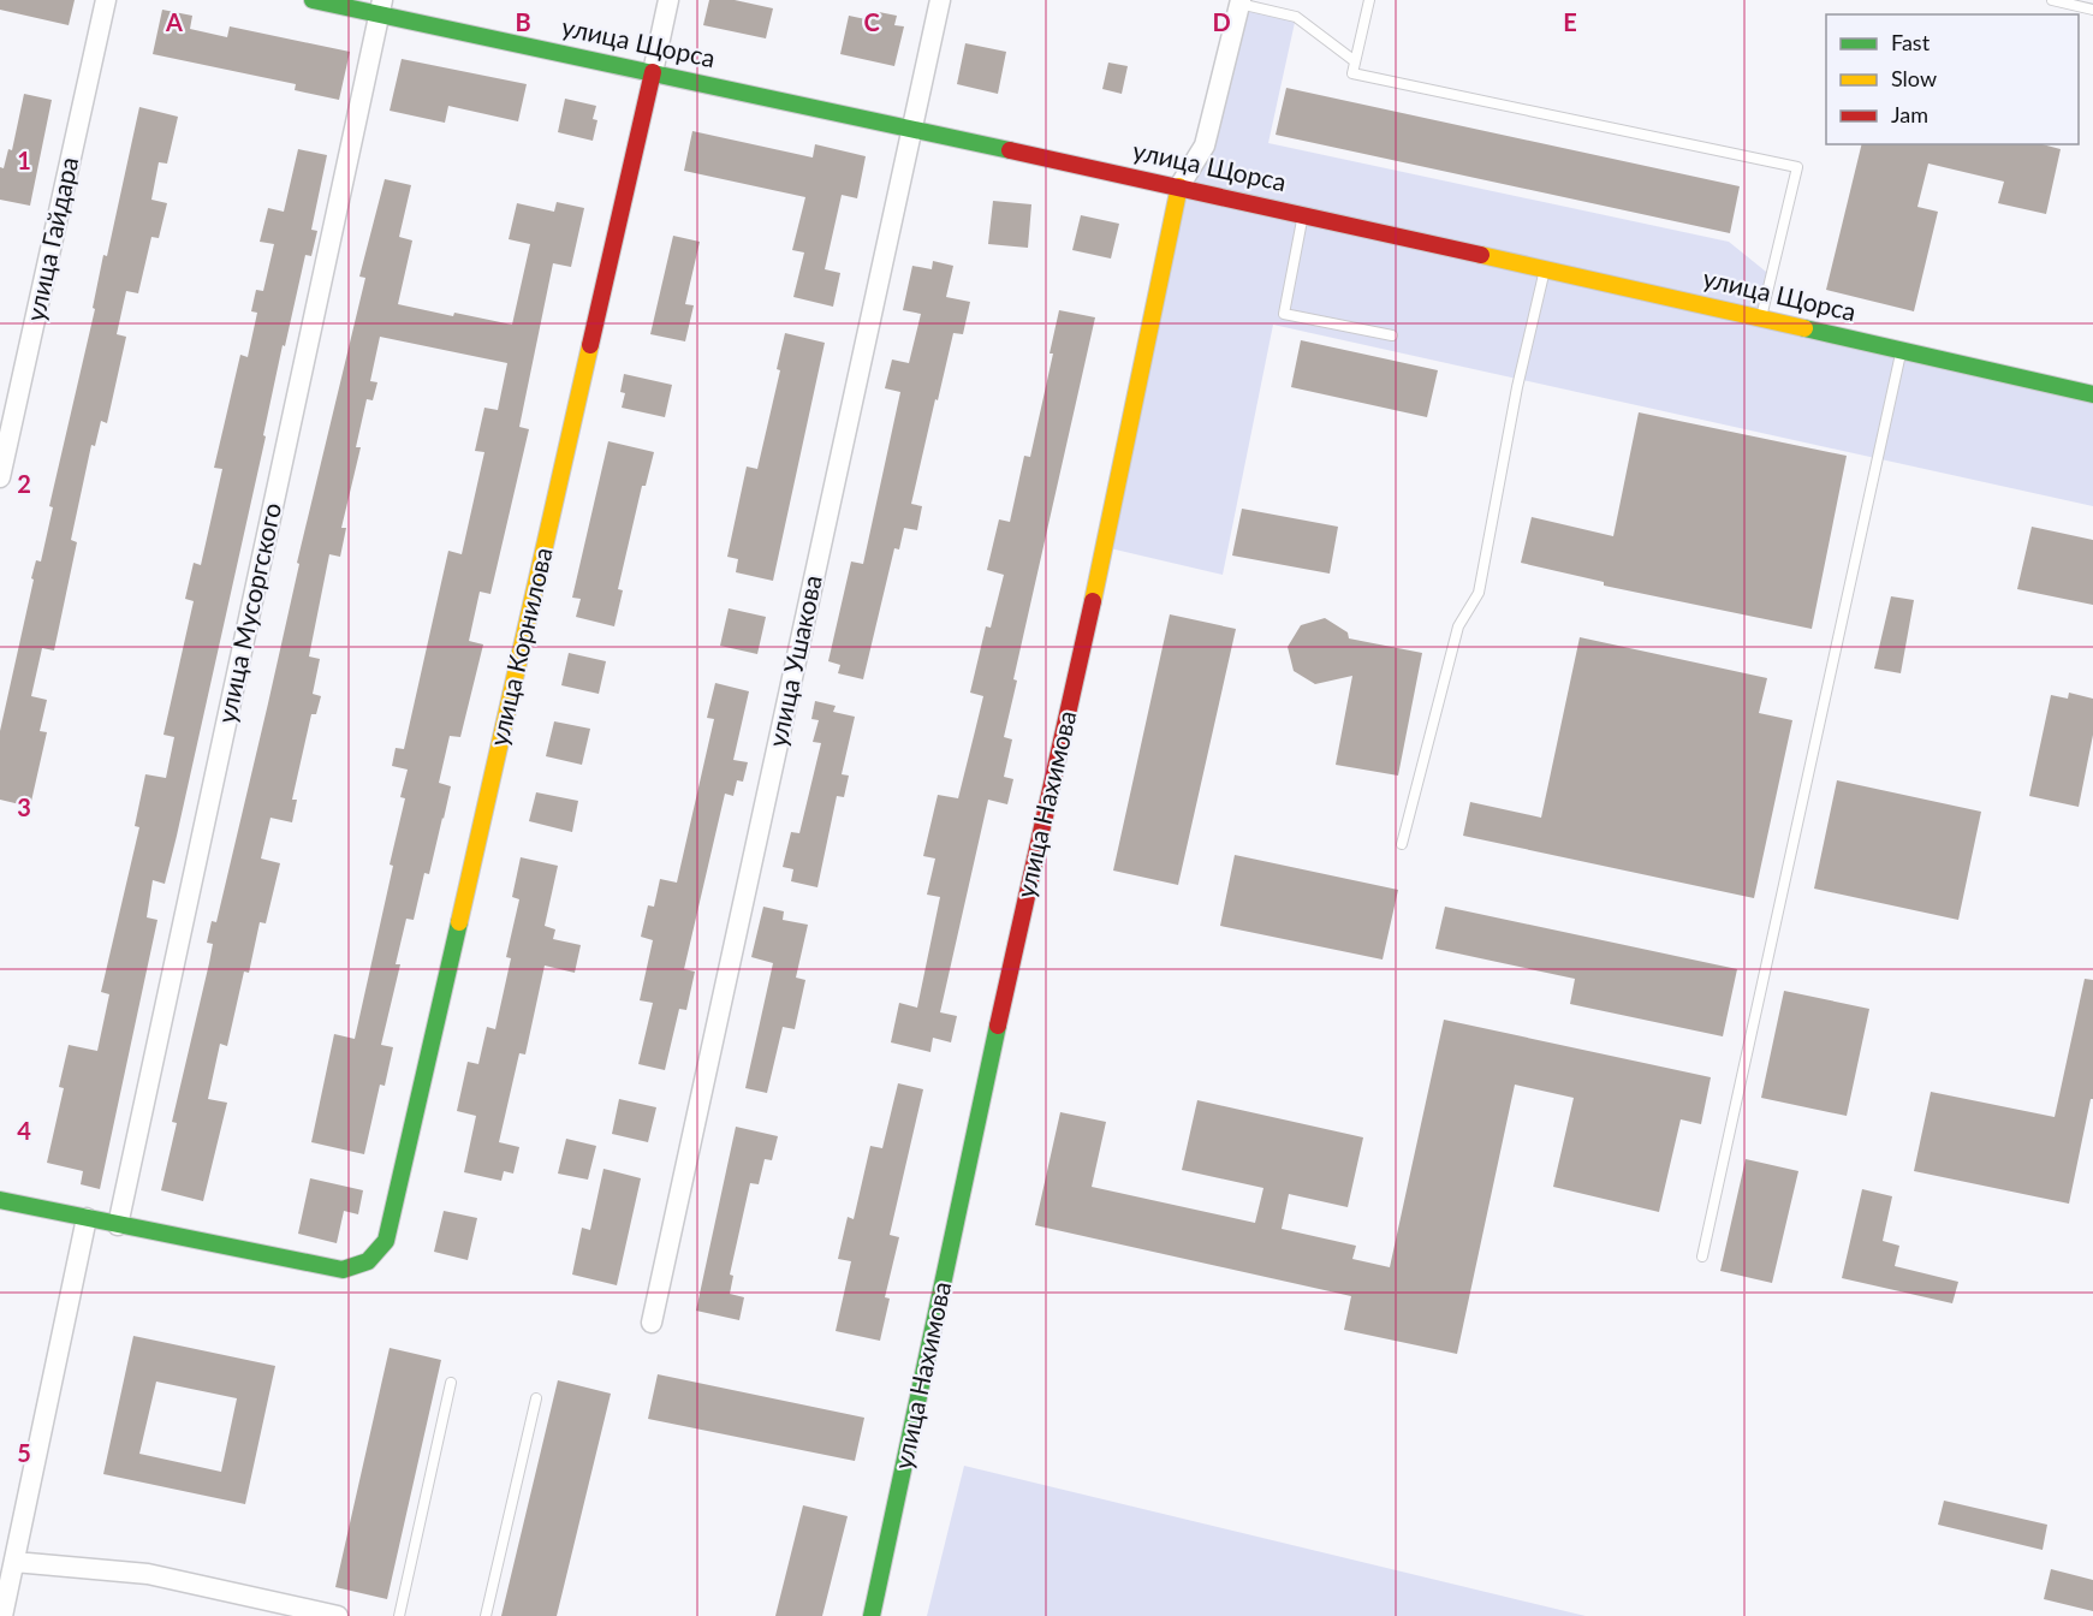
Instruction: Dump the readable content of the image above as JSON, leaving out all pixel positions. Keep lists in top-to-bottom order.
{
  "streets": {
    "street": [
      "улица Щорса",
      "улица Гайдара",
      "улица Мусоргского",
      "улица Корнилова",
      "улица Ушакова",
      "улица Нахимова"
    ]
  },
  "crossings": [
    ["улица Щорса", "улица Мусоргского"],
    ["улица Щорса", "улица Корнилова"],
    ["улица Щорса", "улица Ушакова"],
    ["улица Щорса", "улица Нахимова"],
    ["улица Мусоргского", "улица Корнилова"]
  ],
  "legend": ["Fast", "Slow", "Jam"],
  "grid": {
    "columns": [
      "A",
      "B",
      "C",
      "D",
      "E"
    ],
    "rows": [
      "1",
      "2",
      "3",
      "4",
      "5"
    ]
  }
}
